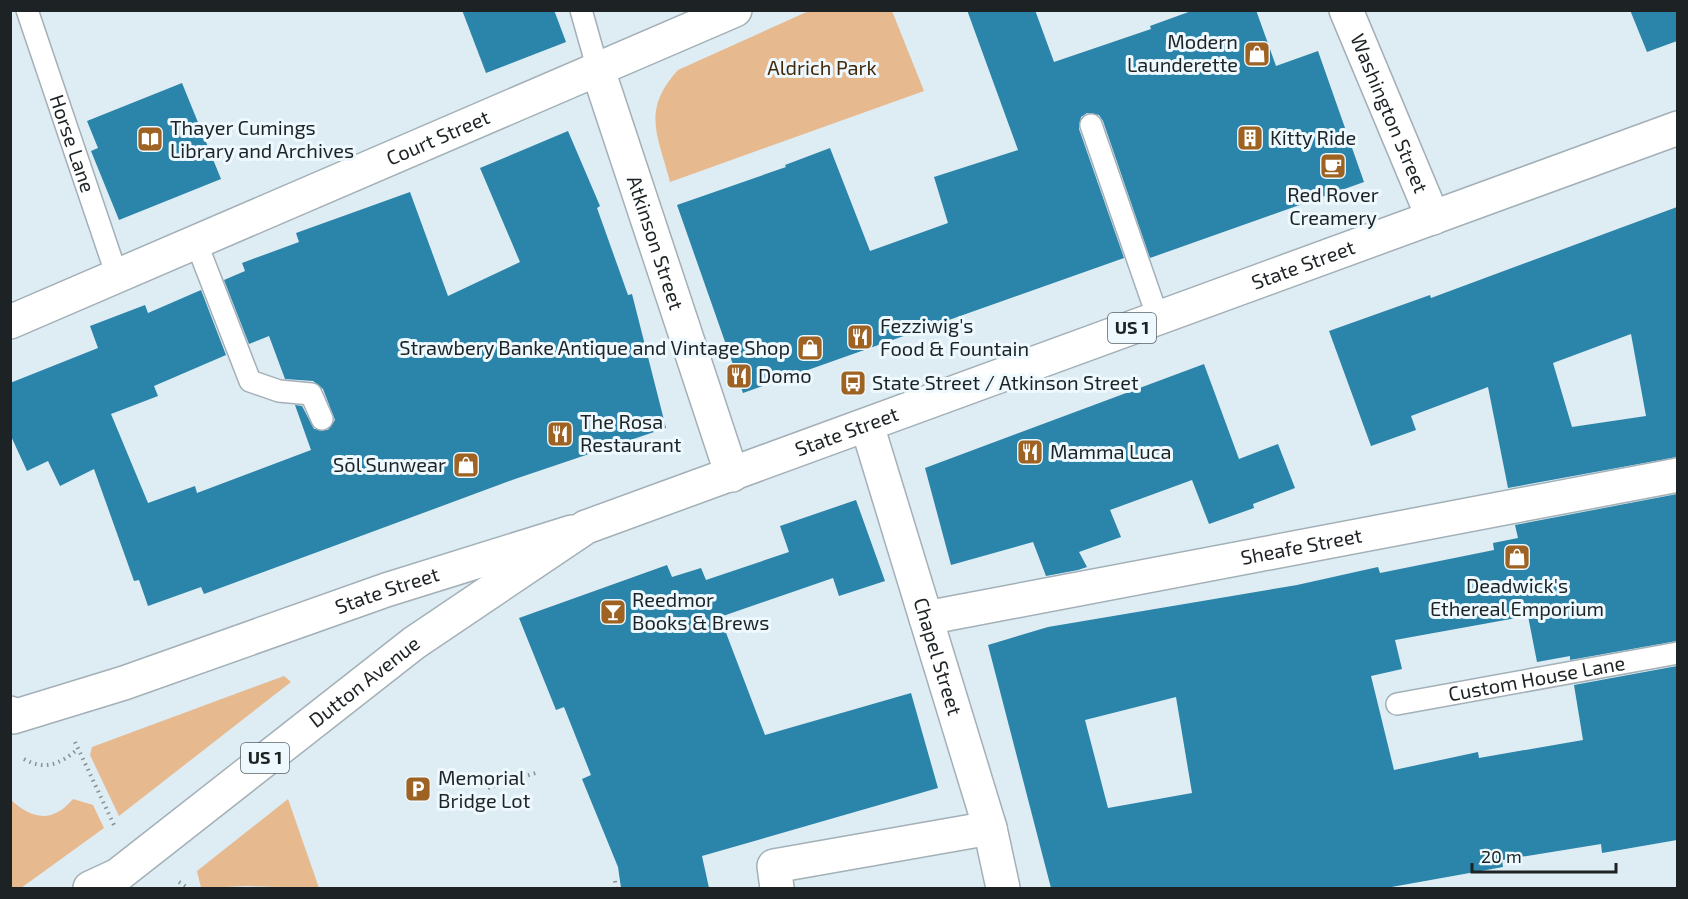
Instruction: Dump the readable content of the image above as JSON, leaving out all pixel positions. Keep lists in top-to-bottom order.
{
  "streets": {
    "street": [
      "Washington Street",
      "Court Street",
      "Atkinson Street",
      "State Street",
      "US 1",
      "Sheafe Street",
      "Chapel Street",
      "Dutton Avenue"
    ],
    "lane": ["Horse Lane", "Custom House Lane"]
  },
  "crossings": [
    ["Washington Street", "State Street"],
    ["Court Street", "Horse Lane"],
    ["Court Street", "Atkinson Street"],
    ["Atkinson Street", "State Street"],
    ["State Street", "Chapel Street"],
    ["State Street", "Dutton Avenue"],
    ["Sheafe Street", "Chapel Street"]
  ],
  "parks": ["Aldrich Park"],
  "places": {
    "shop": [
      "Modern Launderette",
      "Strawbery Banke Antique and Vintage Shop",
      "Sōl Sunwear",
      "Deadwick's Ethereal Emporium"
    ],
    "building": ["Kitty Ride"],
    "library": ["Thayer Cumings Library and Archives"],
    "cafe": ["Red Rover Creamery"],
    "restaurant": [
      "Fezziwig's Food & Fountain",
      "Domo",
      "The Rosa Restaurant",
      "Mamma Luca"
    ],
    "bus stop": ["State Street / Atkinson Street"],
    "bar": ["Reedmor Books & Brews"],
    "parking": ["Memorial Bridge Lot"]
  },
  "scale_bar": "20 m"
}
